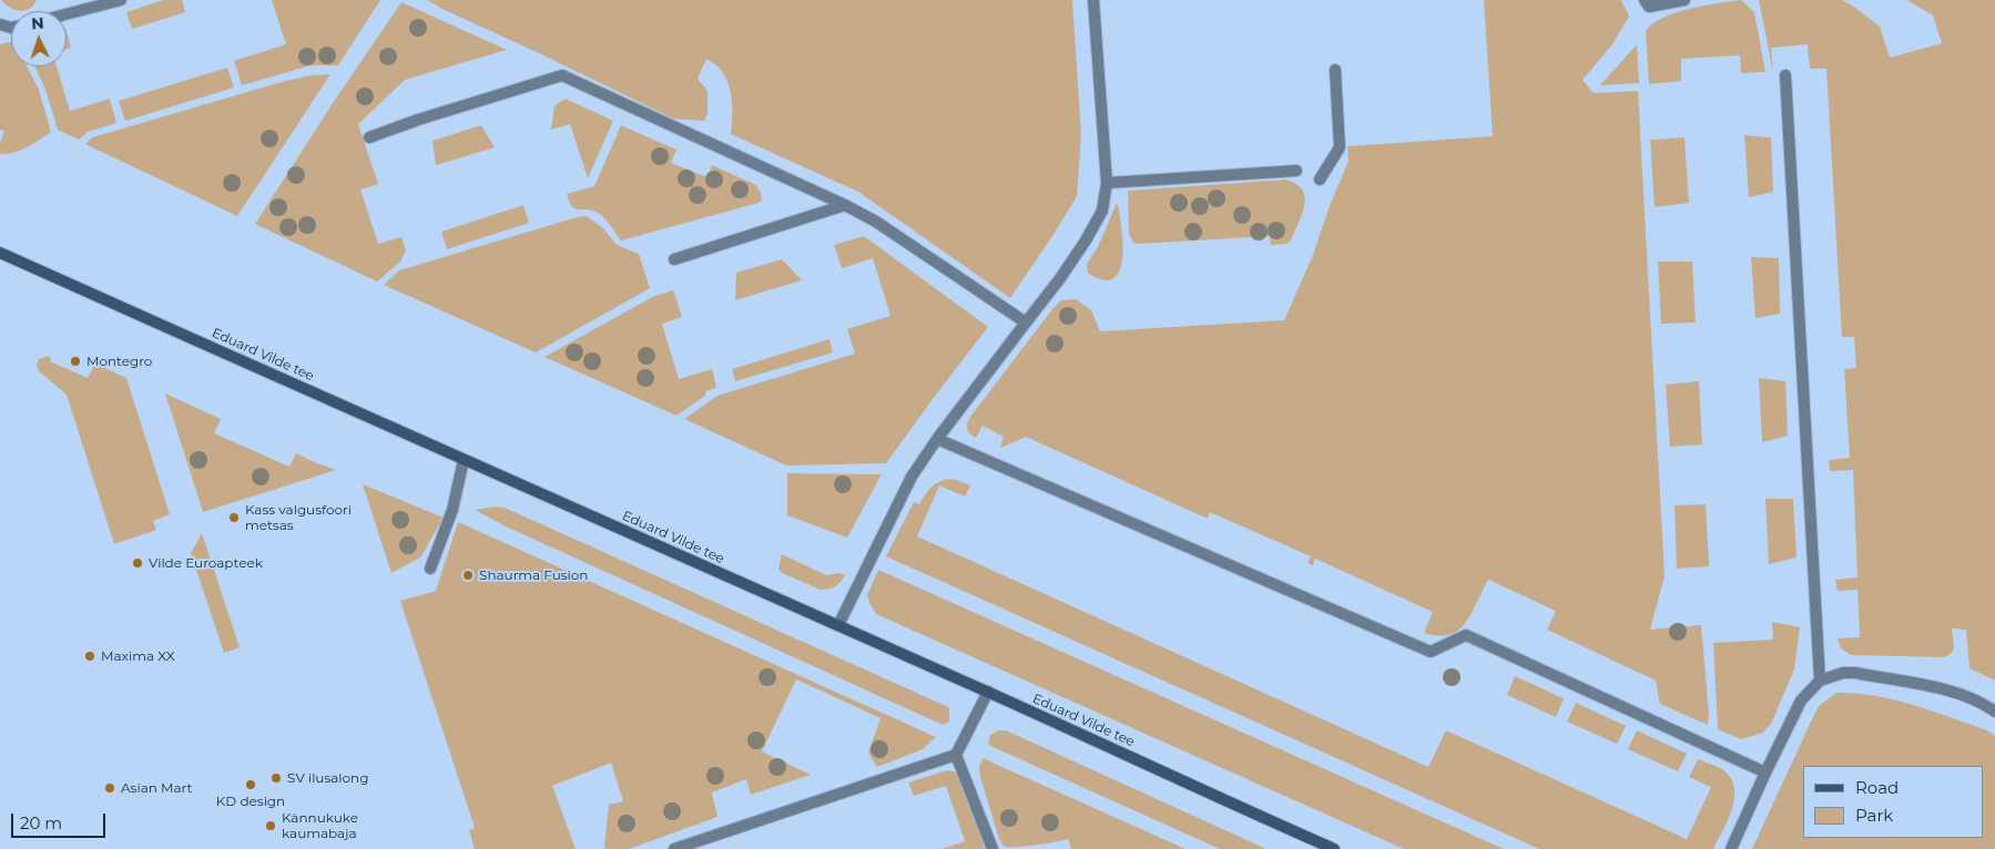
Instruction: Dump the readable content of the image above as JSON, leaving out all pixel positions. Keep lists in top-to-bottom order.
{
  "streets": {
    "street": ["Eduard Vilde tee"]
  },
  "places": [
    "Montegro",
    "Kass valgusfoori metsas",
    "Vilde Euroapteek",
    "Shaurma Fusion",
    "Maxima XX",
    "SV ilusalong",
    "KD design",
    "Asian Mart",
    "Kännukuke kaumabaja"
  ],
  "legend": ["Road", "Park"],
  "scale_bar": "20 m",
  "north": "top"
}
